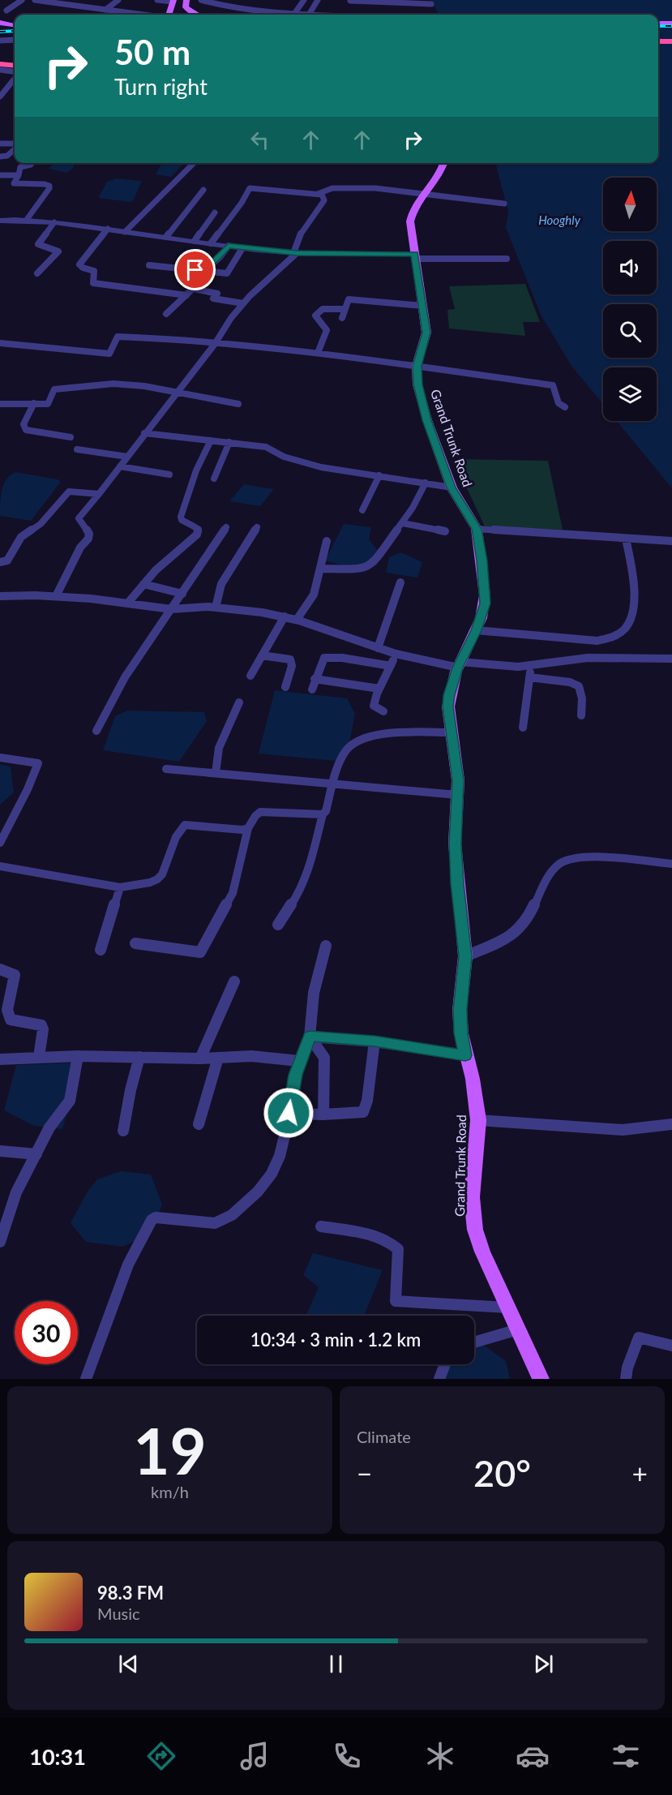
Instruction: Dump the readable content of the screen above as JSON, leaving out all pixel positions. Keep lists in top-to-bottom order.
{
  "streets": {
    "main road": ["Grand Trunk Road"]
  },
  "water": ["Hooghly"],
  "north": "top",
  "page": {
    "turn": ["50 m", "Turn right"],
    "limit": "30",
    "trip": "10:34 · 3 min · 1.2 km",
    "tile": [
      ["19", "km/h"],
      "Climate"
    ],
    "heat": ["−", "20°", "+"],
    "song": ["98.3 FM", "Music"],
    "tabs": "10:31"
  }
}
